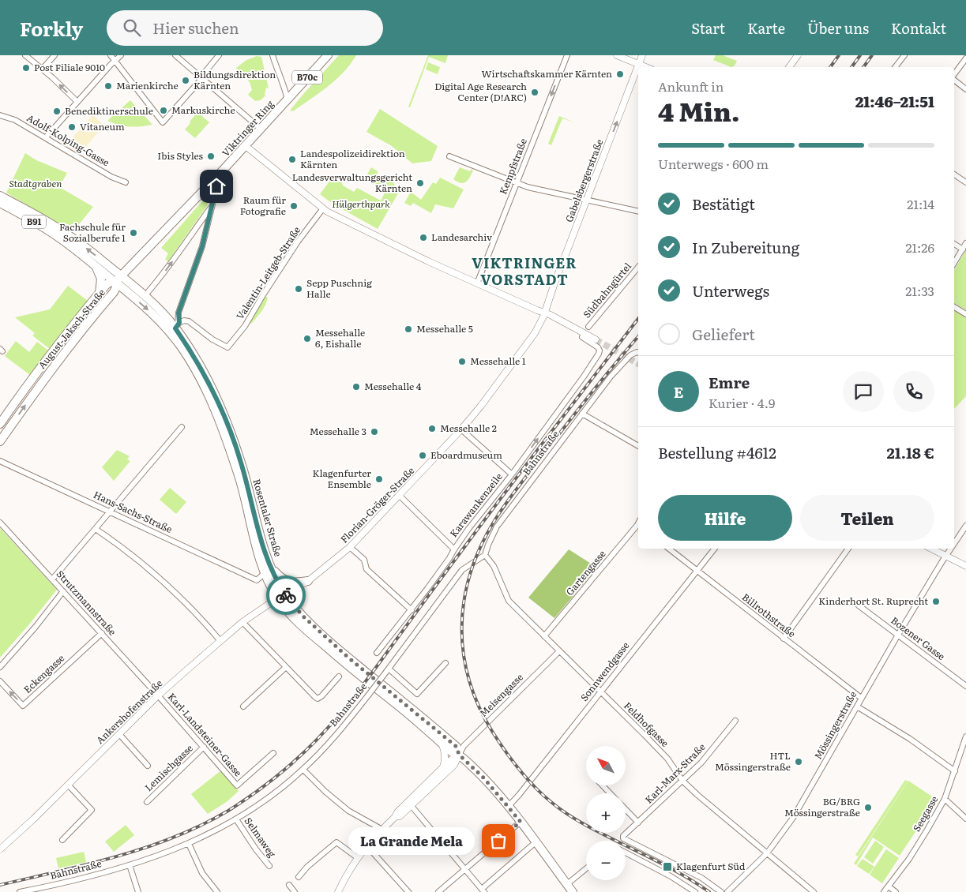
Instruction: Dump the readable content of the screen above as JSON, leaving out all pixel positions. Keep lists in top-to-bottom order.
{
  "streets": {
    "main road": [
      "B70c",
      "Viktringer Ring",
      "B91",
      "August-Jaksch-Straße",
      "Rosentaler Straße"
    ],
    "street": [
      "Adolf-Kolping-Gasse",
      "Kempfstraße",
      "Gabelsbergerstraße",
      "Valentin-Leitgeb-Straße",
      "Südbahngürtel",
      "Bahnstraße",
      "Florian-Gröger-Straße",
      "Karawankenzeile",
      "Hans-Sachs-Straße",
      "Gartengasse",
      "Strutzmannstraße",
      "Billrothstraße",
      "Bozener Gasse",
      "Sonnwendgasse",
      "Eckengasse",
      "Meisengasse",
      "Ankershofenstraße",
      "Feldhofgasse",
      "Mössingerstraße",
      "Karl-Landsteiner-Gasse",
      "Lemischgasse",
      "Karl-Marx-Straße",
      "Seegasse",
      "Selmaweg"
    ]
  },
  "crossings": [
    ["Viktringer Ring", "B91"],
    ["Viktringer Ring", "August-Jaksch-Straße"],
    ["Viktringer Ring", "Rosentaler Straße"],
    ["Gabelsbergerstraße", "Florian-Gröger-Straße"],
    ["B91", "August-Jaksch-Straße"],
    ["B91", "Rosentaler Straße"],
    ["Valentin-Leitgeb-Straße", "Rosentaler Straße"],
    ["August-Jaksch-Straße", "Rosentaler Straße"],
    ["Bahnstraße", "Feldhofgasse"],
    ["Bahnstraße", "Selmaweg"],
    ["Florian-Gröger-Straße", "Hans-Sachs-Straße"],
    ["Florian-Gröger-Straße", "Rosentaler Straße"],
    ["Florian-Gröger-Straße", "Ankershofenstraße"],
    ["Hans-Sachs-Straße", "Rosentaler Straße"],
    ["Rosentaler Straße", "Sonnwendgasse"],
    ["Rosentaler Straße", "Meisengasse"],
    ["Rosentaler Straße", "Ankershofenstraße"],
    ["Gartengasse", "Feldhofgasse"],
    ["Strutzmannstraße", "Eckengasse"],
    ["Strutzmannstraße", "Ankershofenstraße"],
    ["Strutzmannstraße", "Karl-Landsteiner-Gasse"],
    ["Billrothstraße", "Sonnwendgasse"],
    ["Billrothstraße", "Mössingerstraße"],
    ["Bozener Gasse", "Mössingerstraße"],
    ["Sonnwendgasse", "Feldhofgasse"],
    ["Meisengasse", "Feldhofgasse"],
    ["Ankershofenstraße", "Karl-Landsteiner-Gasse"],
    ["Feldhofgasse", "Mössingerstraße"],
    ["Feldhofgasse", "Karl-Marx-Straße"],
    ["Karl-Landsteiner-Gasse", "Lemischgasse"]
  ],
  "one_way": [
    "Kempfstraße",
    "Gabelsbergerstraße",
    "Karawankenzeile",
    "Eckengasse"
  ],
  "districts": ["VIKTRINGER VORSTADT"],
  "parks": ["Stadtgraben", "Hülgerthpark"],
  "places": {
    "other": [
      "Post Filiale 9010",
      "Wirtschaftskammer Kärnten",
      "Bildungsdirektion Kärnten",
      "Marienkirche",
      "Digital Age Research Center (D!ARC)",
      "Markuskirche",
      "Benediktinerschule",
      "Vitaneum",
      "Ibis Styles",
      "Landespolizeidirektion Kärnten",
      "Landesverwaltungsgericht Kärnten",
      "Raum für Fotografie",
      "Fachschule für Sozialberufe 1",
      "Landesarchiv",
      "Sepp Puschnig Halle",
      "Messehalle 5",
      "Messehalle 6, Eishalle",
      "Messehalle 1",
      "Messehalle 4",
      "Messehalle 2",
      "Messehalle 3",
      "Eboardmuseum",
      "Klagenfurter Ensemble",
      "Kinderhort St. Ruprecht",
      "HTL Mössingerstraße",
      "BG/BRG Mössingerstraße",
      "La Grande Mela"
    ],
    "transit": ["Klagenfurt Süd"]
  },
  "north": "top left",
  "page": {
    "header": "Forkly",
    "search": "Hier suchen",
    "nav": [
      "Start",
      "Karte",
      "Über uns",
      "Kontakt"
    ],
    "heading": ["4 Min.", "Ankunft in", "21:46–21:51"],
    "panel": [
      "Emre",
      "Kurier · 4.9",
      "Bestellung #4612",
      "21.18 €"
    ],
    "bar": "Unterwegs · 600 m",
    "list": [
      ["Bestätigt", "21:14"],
      ["In Zubereitung", "21:26"],
      ["Unterwegs", "21:33"],
      "Geliefert"
    ],
    "round": "E",
    "buttons": ["Hilfe", "Teilen"],
    "map_buttons": ["+", "−"],
    "bubble": "La Grande Mela"
  }
}
